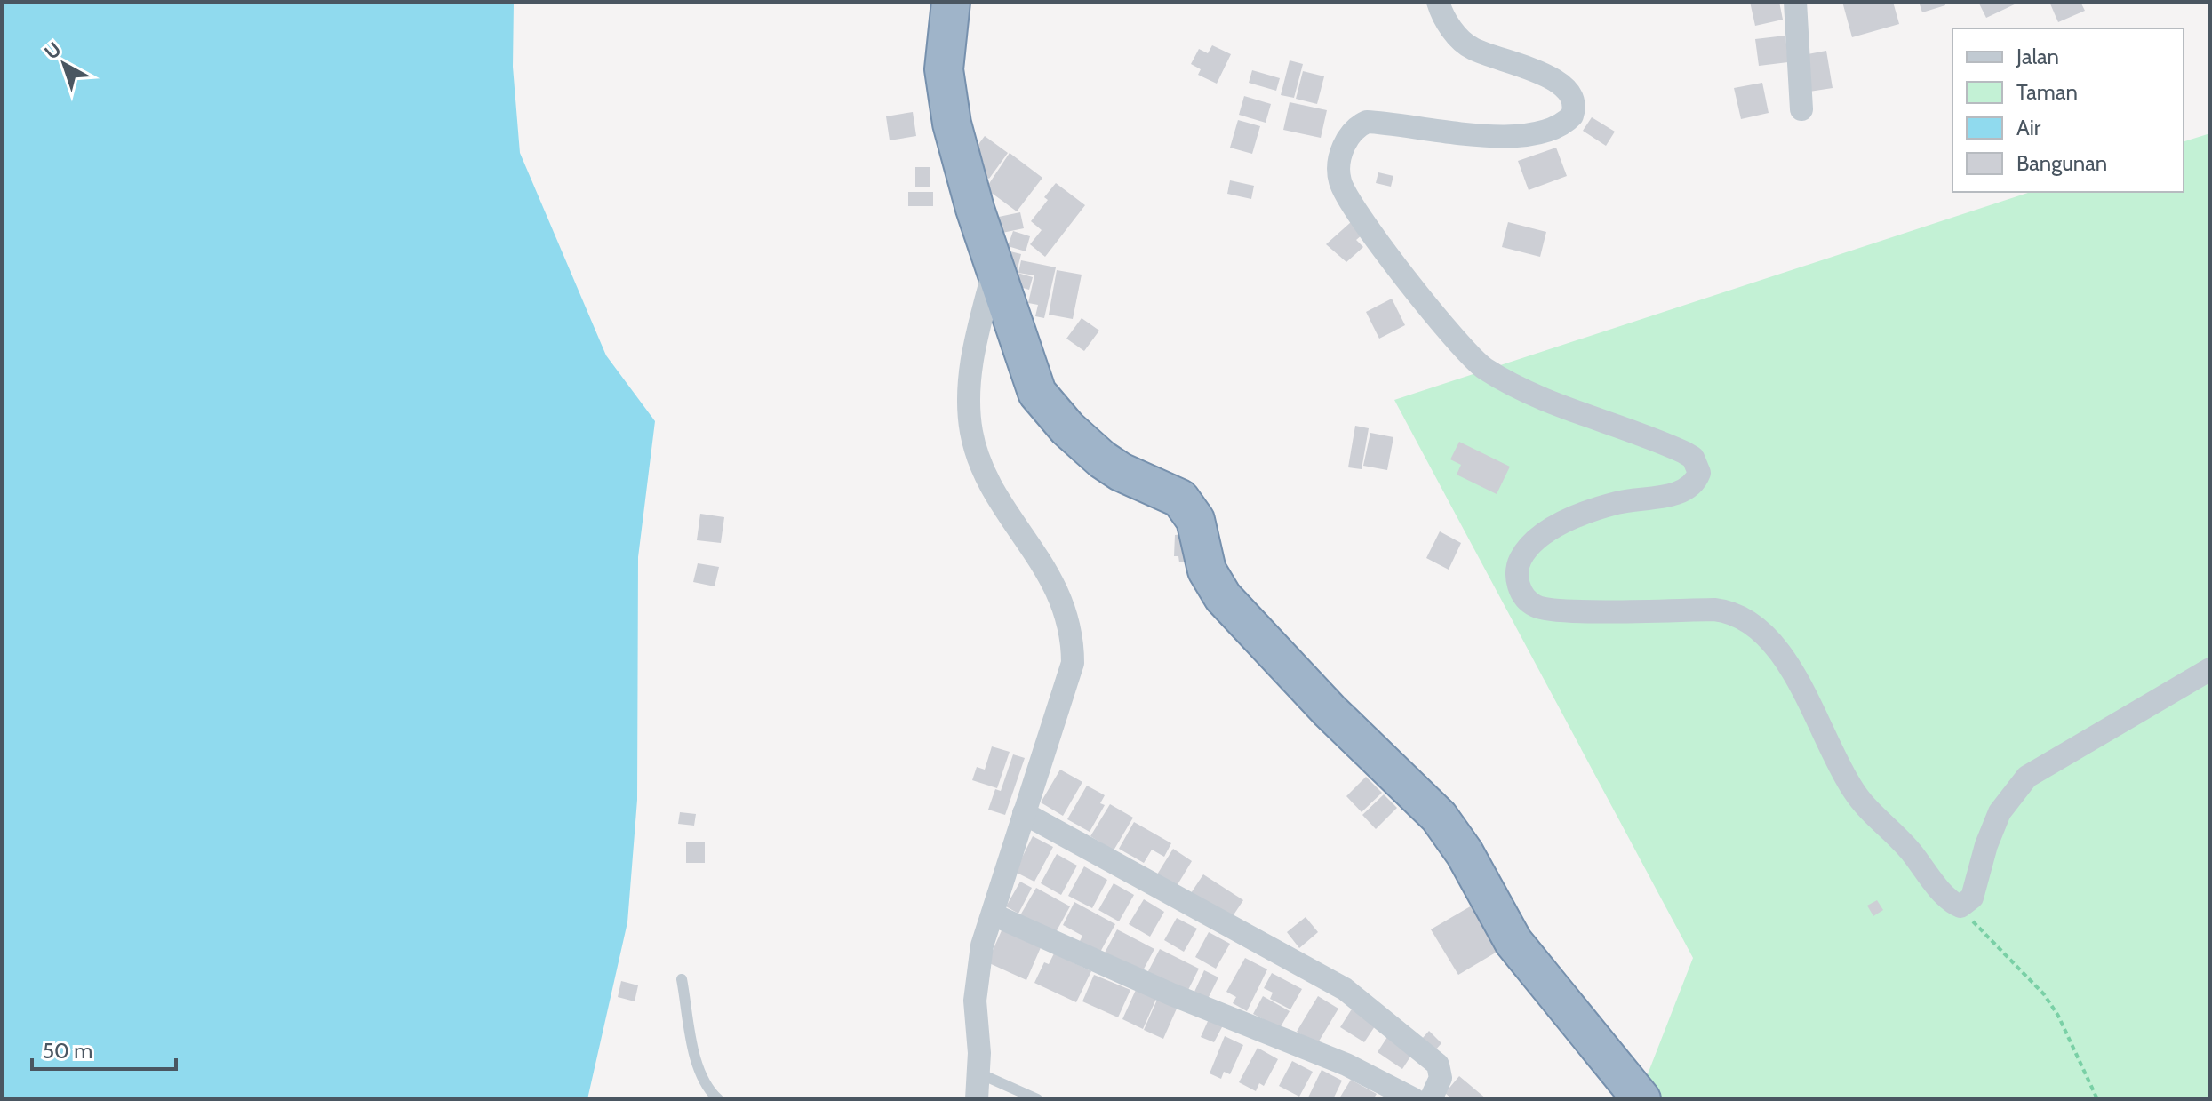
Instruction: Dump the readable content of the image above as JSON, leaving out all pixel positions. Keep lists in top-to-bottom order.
{
  "legend": [
    "Jalan",
    "Taman",
    "Air",
    "Bangunan"
  ],
  "scale_bar": "50 m",
  "north": "top left"
}
